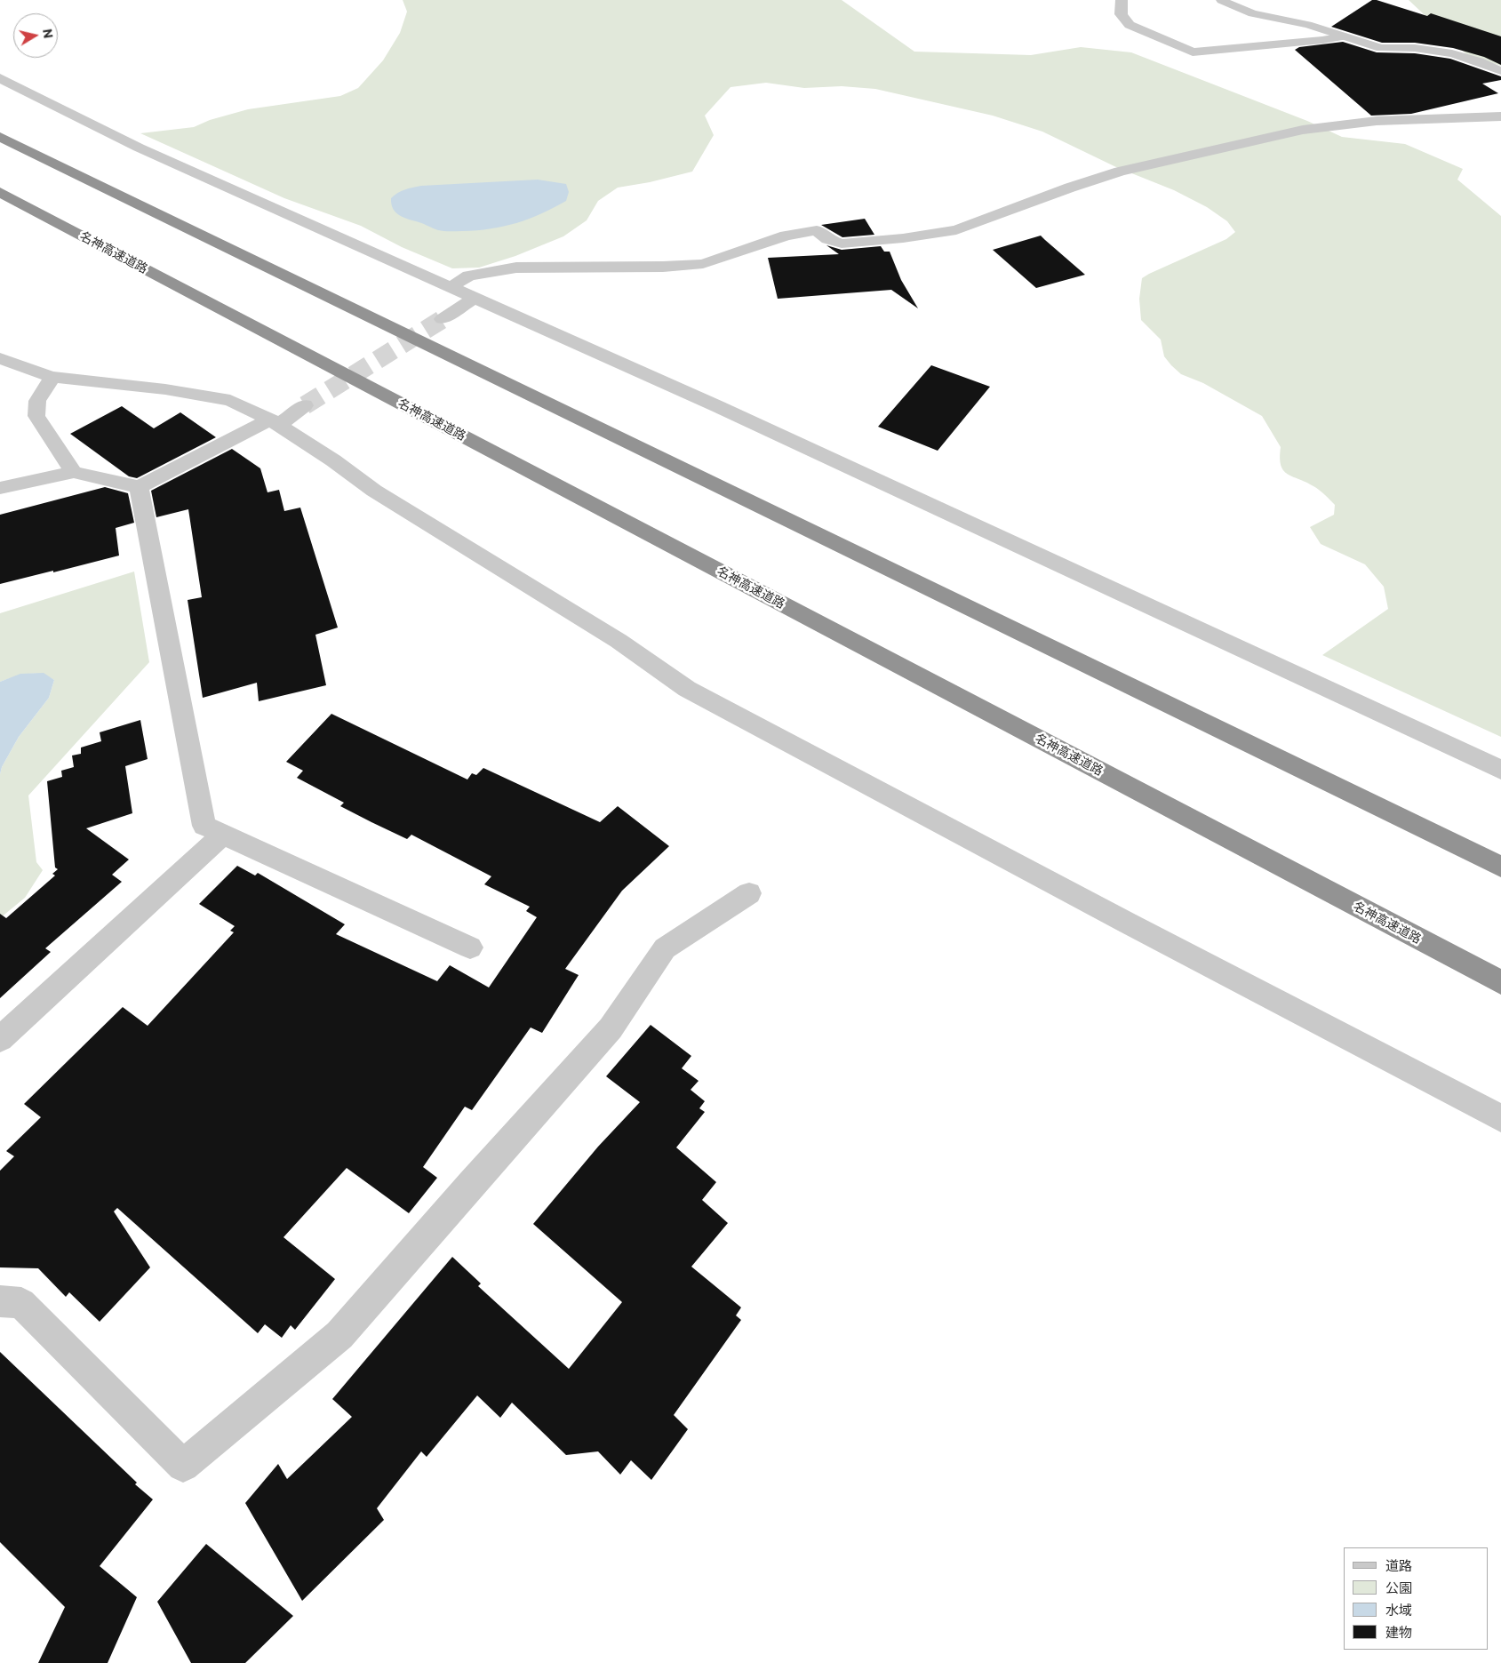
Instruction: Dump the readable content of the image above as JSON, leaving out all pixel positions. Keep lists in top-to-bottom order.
{
  "streets": {
    "highway": ["名神高速道路"]
  },
  "legend": [
    "道路",
    "公園",
    "水域",
    "建物"
  ],
  "north": "right"
}
